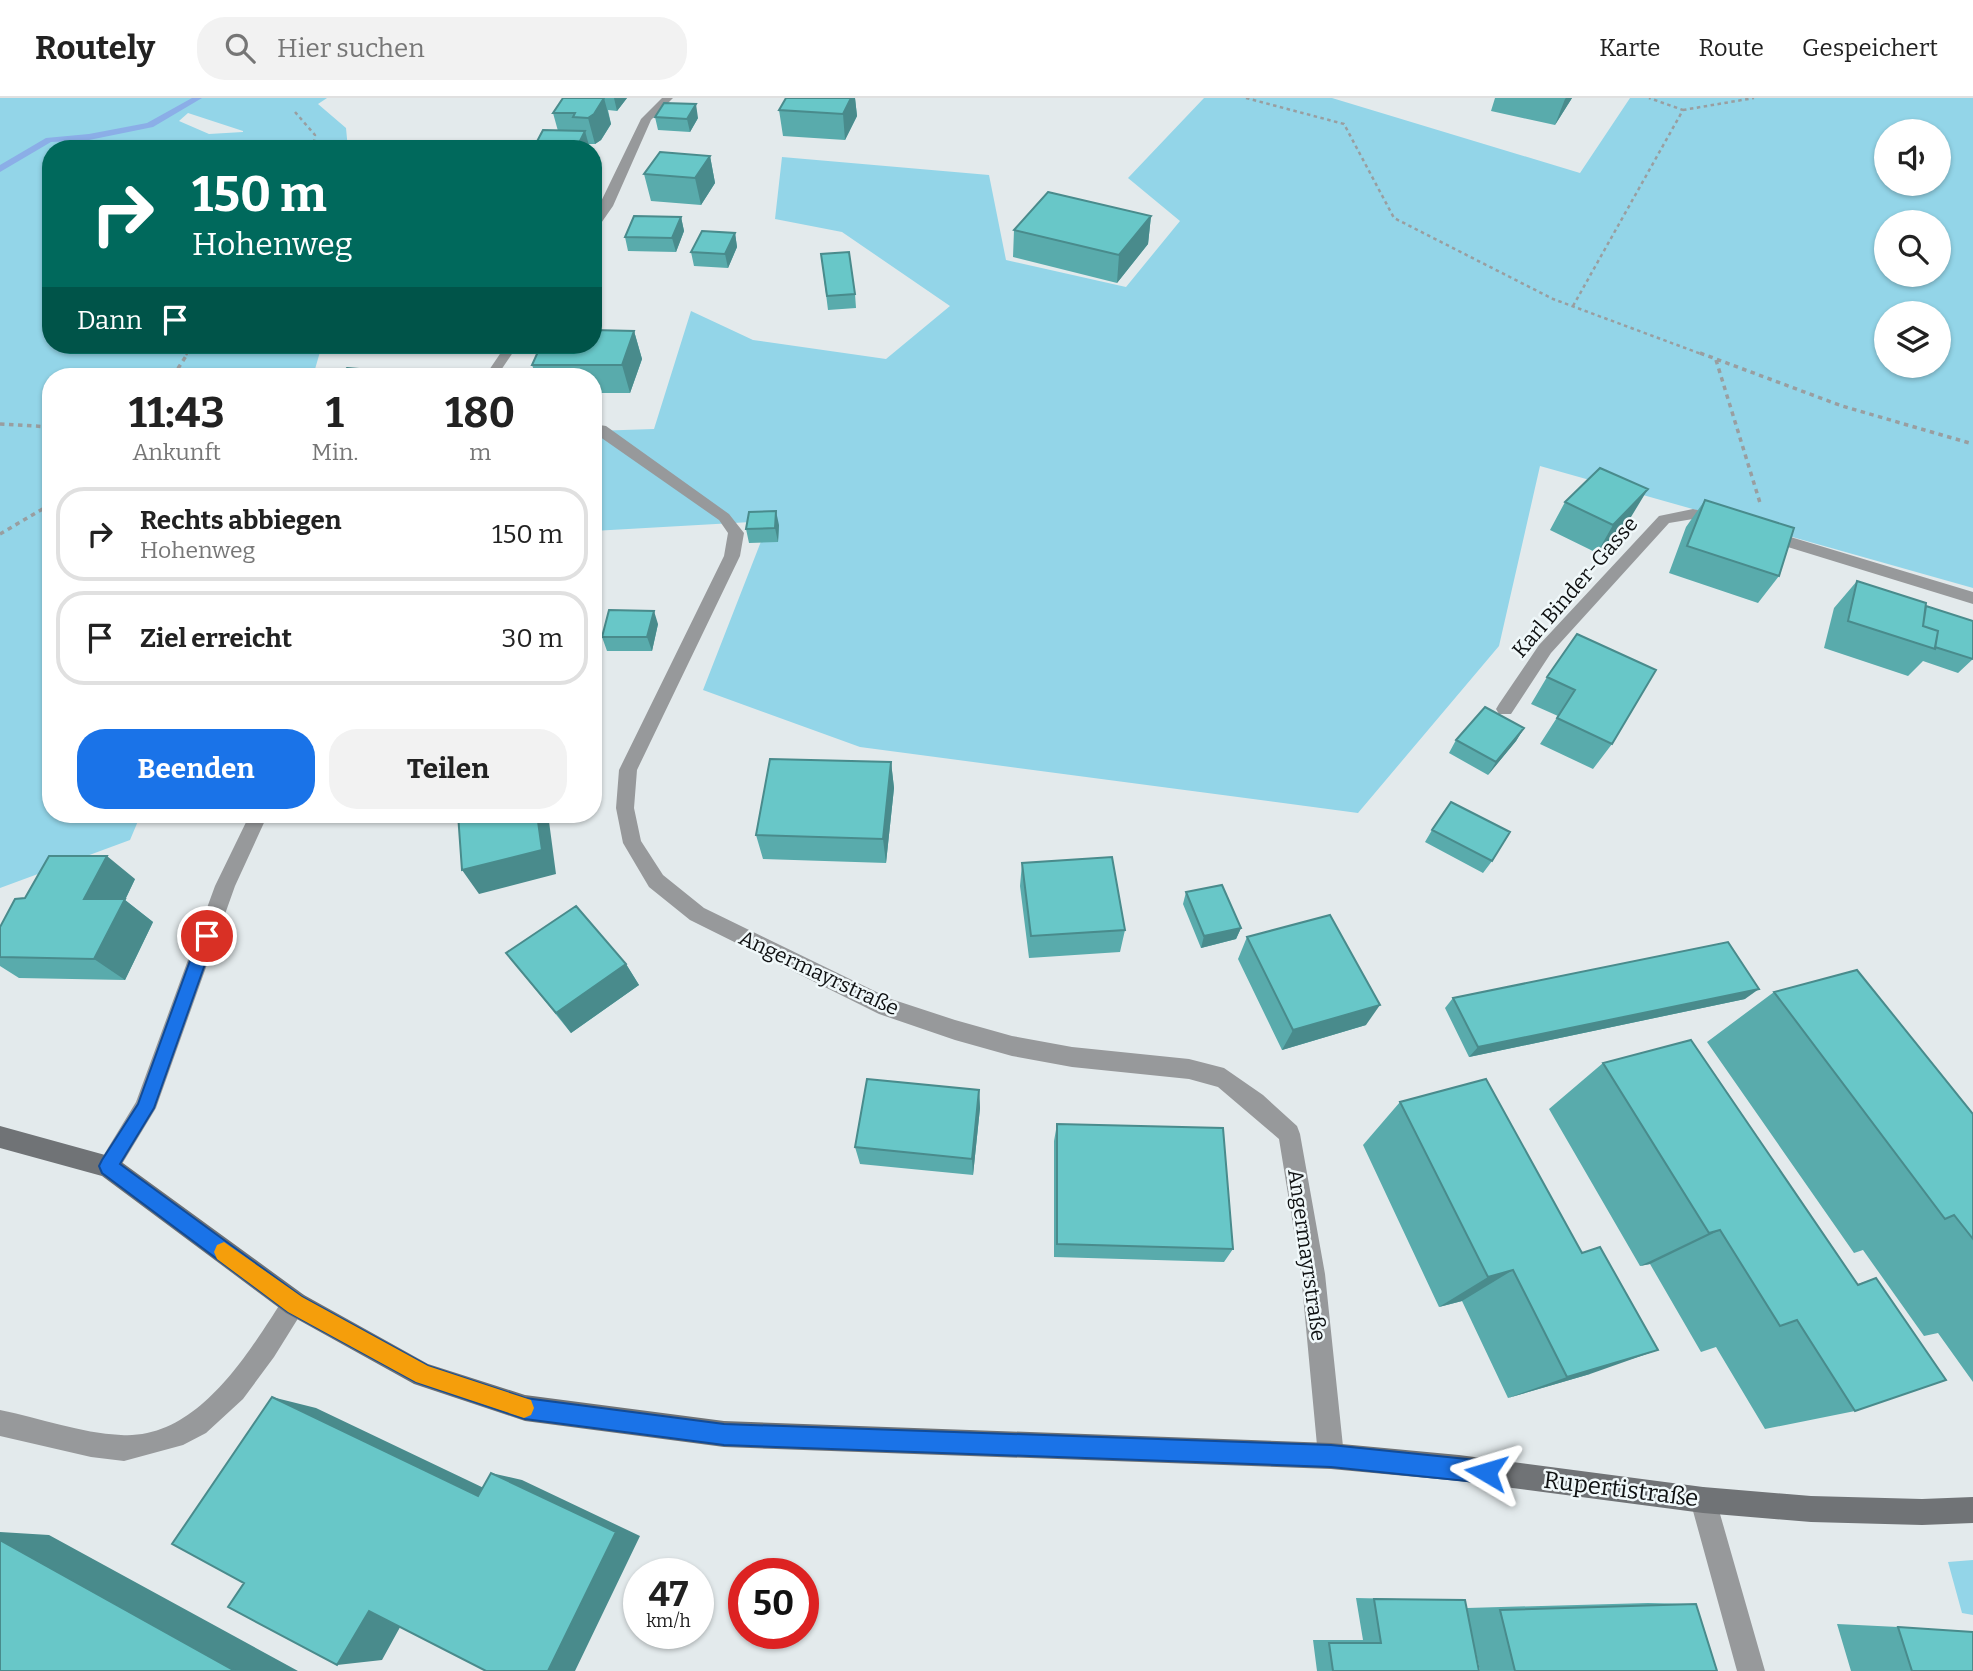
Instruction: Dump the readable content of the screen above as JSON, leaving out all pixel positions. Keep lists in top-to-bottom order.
{
  "streets": {
    "main road": ["Rupertistraße"],
    "street": ["Karl Binder-Gasse", "Angermayrstraße"]
  },
  "crossings": [
    ["Angermayrstraße", "Rupertistraße"]
  ],
  "page": {
    "header": "Routely",
    "search": "Hier suchen",
    "nav": ["Karte", "Route", "Gespeichert"],
    "turn": ["150 m", "Hohenweg"],
    "then": "Dann",
    "eta": [
      "11:43",
      "Ankunft",
      "1",
      "Min.",
      "180",
      "m"
    ],
    "list": [
      {
        "name": "Rechts abbiegen",
        "note": "Hohenweg",
        "value": "150 m"
      },
      {
        "name": "Ziel erreicht",
        "value": "30 m"
      }
    ],
    "buttons": ["Beenden", "Teilen"],
    "speed": "47 km/h",
    "limit": "50"
  }
}
